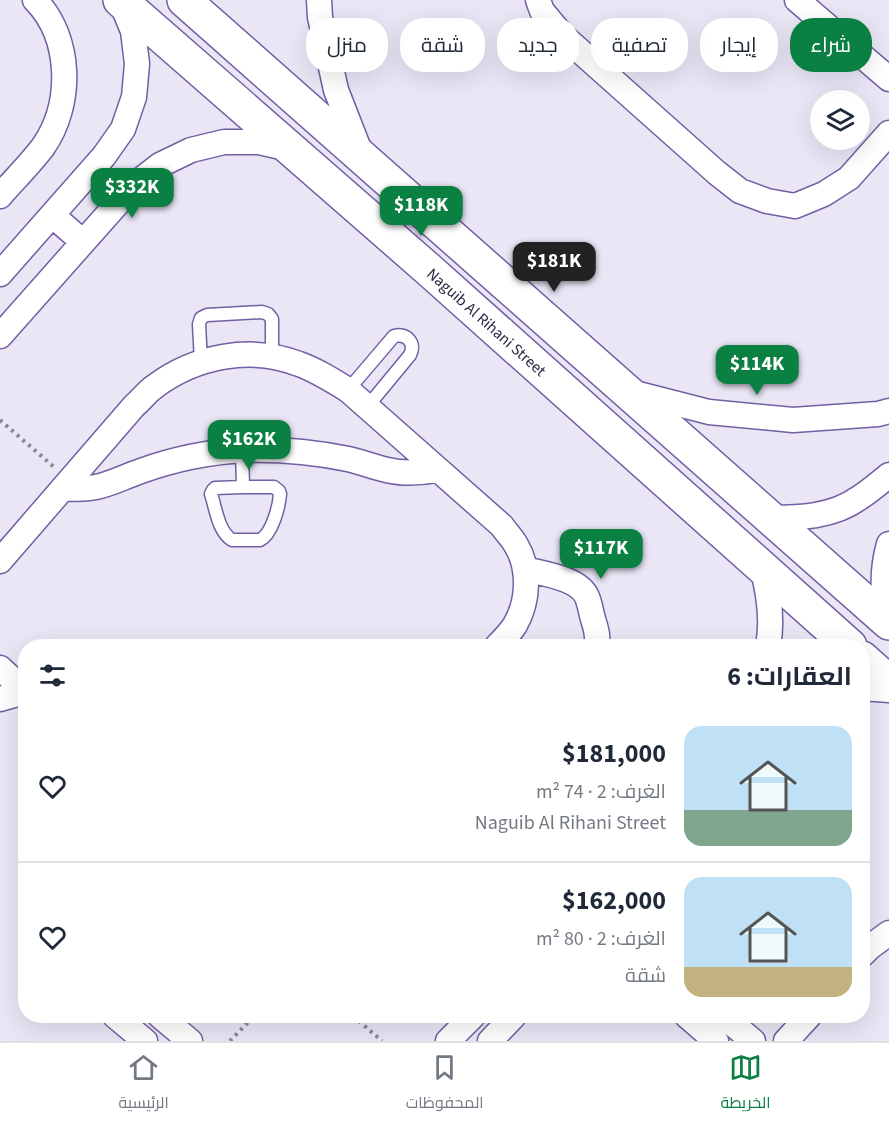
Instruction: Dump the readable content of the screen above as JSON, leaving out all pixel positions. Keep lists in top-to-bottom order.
{
  "streets": {
    "street": ["Naguib Al Rihani Street"]
  },
  "page": {
    "chip": [
      "شراء",
      "إيجار",
      "تصفية",
      "جديد",
      "شقة",
      "منزل"
    ],
    "price": [
      "$332K",
      "$118K",
      "$181K",
      "$114K",
      "$162K",
      "$117K"
    ],
    "heading": "العقارات: 6",
    "list": [
      {
        "name": "$181,000",
        "note": "الغرف: 2 · 74 m² · Naguib Al Rihani Street"
      },
      {
        "name": "$162,000",
        "note": "الغرف: 2 · 80 m² · شقة"
      }
    ],
    "tabs": ["الخريطة", "المحفوظات", "الرئيسية"]
  }
}
